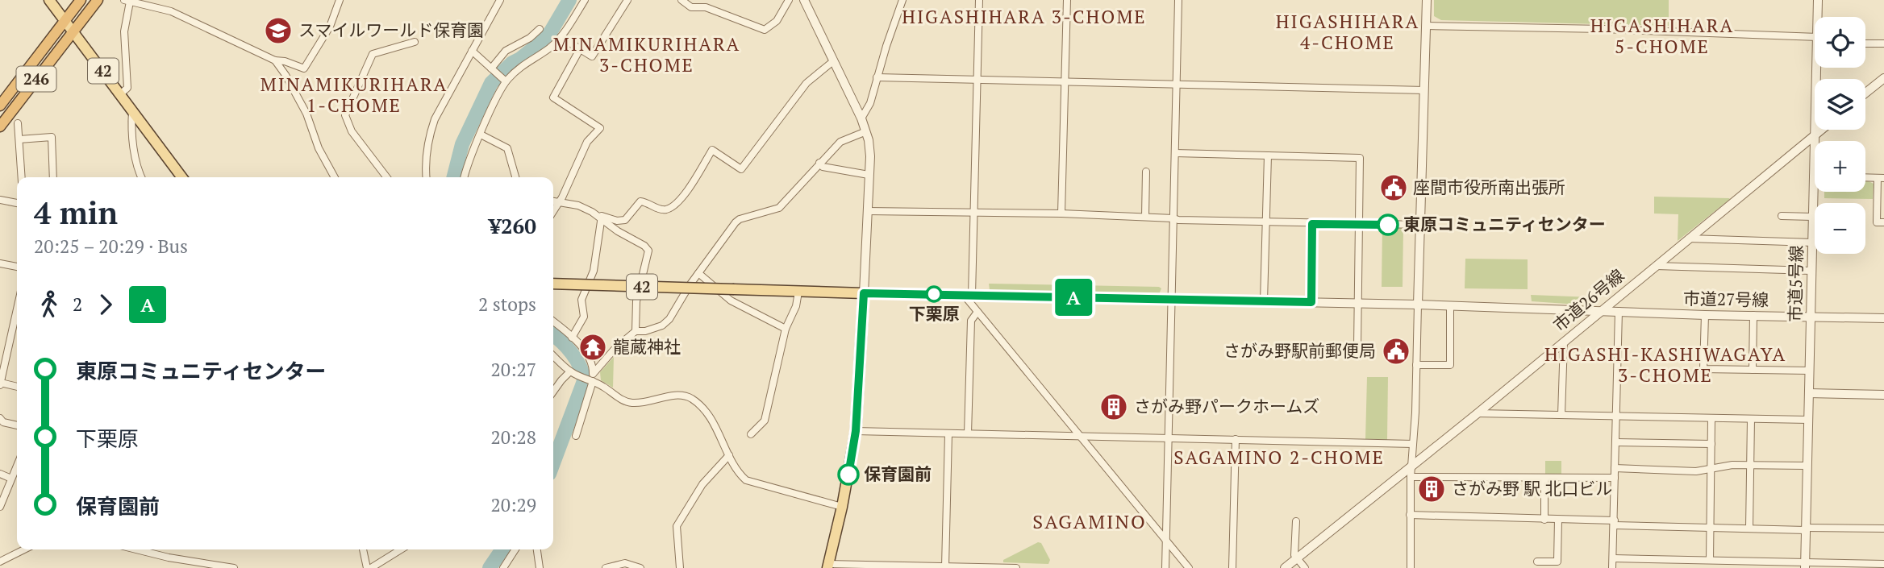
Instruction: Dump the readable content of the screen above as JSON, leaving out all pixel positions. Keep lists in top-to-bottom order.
{
  "streets": {
    "highway": ["246"],
    "main road": ["42"],
    "street": ["市道5号線", "市道27号線", "市道26号線"]
  },
  "crossings": [
    ["42", "246"],
    ["42", "市道27号線"],
    ["市道5号線", "市道27号線"],
    ["市道5号線", "市道26号線"],
    ["市道27号線", "市道26号線"]
  ],
  "districts": [
    "HIGASHIHARA 3-CHOME",
    "HIGASHIHARA 4-CHOME",
    "HIGASHIHARA 5-CHOME",
    "MINAMIKURIHARA 3-CHOME",
    "MINAMIKURIHARA 1-CHOME",
    "HIGASHI-KASHIWAGAYA 3-CHOME",
    "SAGAMINO 2-CHOME",
    "SAGAMINO"
  ],
  "places": {
    "school or university": ["スマイルワールド保育園"],
    "public building": ["座間市役所南出張所", "さがみ野駅前郵便局"],
    "other": ["東原コミュニティセンター", "下栗原", "保育園前"],
    "temple": ["龍蔵神社"],
    "building": ["さがみ野パークホームズ", "さがみ野 駅 北口ビル"]
  },
  "lines": ["bus line A"],
  "page": {
    "on_map": "A",
    "map_buttons": ["+", "−"],
    "heading": ["4 min", "20:25 – 20:29 · Bus", "¥260"],
    "legs": ["2", "A", "2 stops"],
    "list": [
      {
        "name": "東原コミュニティセンター",
        "value": "20:27"
      },
      {
        "name": "下栗原",
        "value": "20:28"
      },
      {
        "name": "保育園前",
        "value": "20:29"
      }
    ]
  }
}
